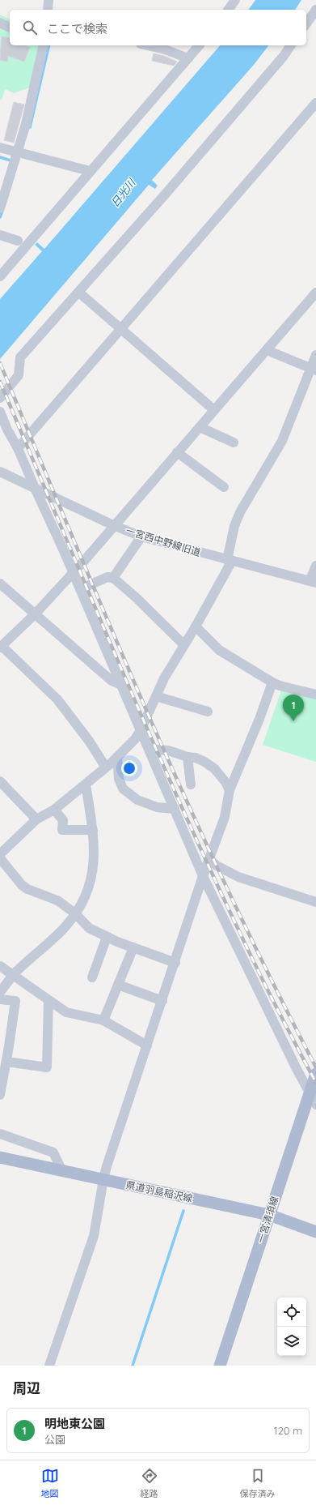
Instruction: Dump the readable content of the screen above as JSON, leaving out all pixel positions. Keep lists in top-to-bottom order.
{
  "streets": {
    "main road": ["県道羽島稲沢線", "一宮清須線"],
    "street": ["一宮西中野線旧道"]
  },
  "crossings": [
    ["県道羽島稲沢線", "一宮清須線"]
  ],
  "water": ["日光川"],
  "page": {
    "search": "ここで検索",
    "pins": "1",
    "heading": "周辺",
    "list": [
      {
        "mark": "1",
        "name": "明地東公園",
        "note": "公園",
        "value": "120 m"
      }
    ],
    "nav": ["地図", "経路", "保存済み"]
  }
}
